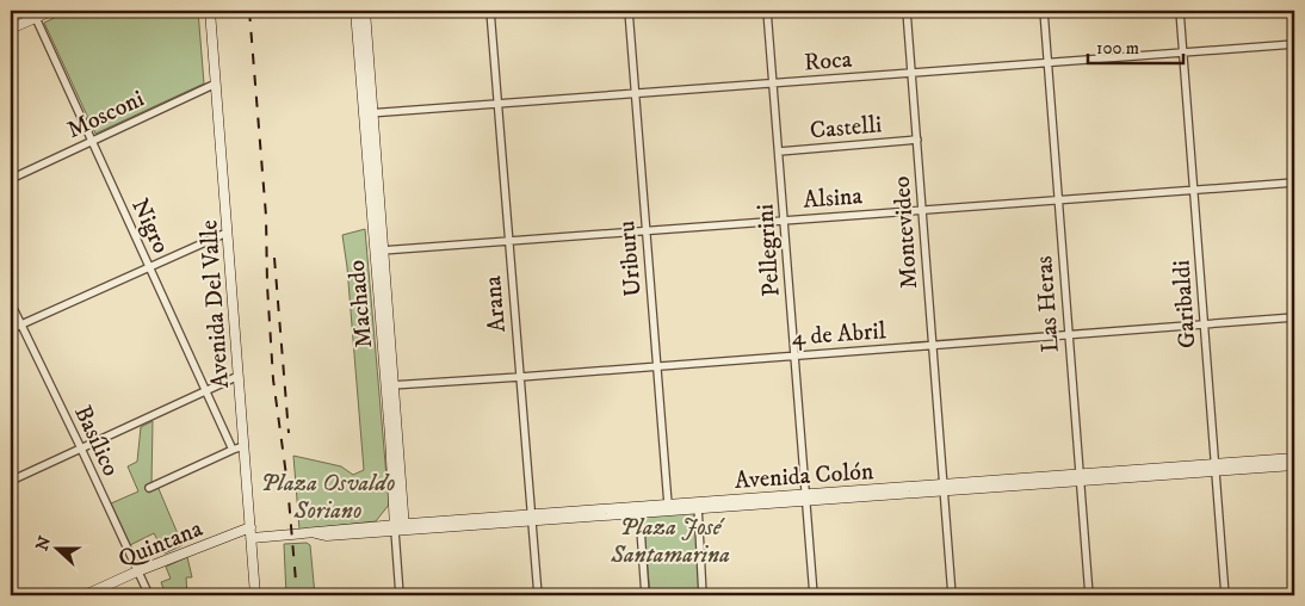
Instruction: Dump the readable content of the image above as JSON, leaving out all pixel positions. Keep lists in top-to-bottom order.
{
  "streets": {
    "main road": [
      "Avenida Del Valle",
      "Machado",
      "Avenida Colón",
      "Quintana"
    ],
    "street": [
      "Roca",
      "Mosconi",
      "Castelli",
      "Alsina",
      "Nigro",
      "Montevideo",
      "Pellegrini",
      "Uriburu",
      "Arana",
      "Las Heras",
      "Garibaldi",
      "4 de Abril",
      "Basílico"
    ]
  },
  "crossings": [
    ["Roca", "Montevideo"],
    ["Roca", "Pellegrini"],
    ["Roca", "Uriburu"],
    ["Roca", "Machado"],
    ["Roca", "Arana"],
    ["Roca", "Las Heras"],
    ["Roca", "Garibaldi"],
    ["Mosconi", "Nigro"],
    ["Mosconi", "Avenida Del Valle"],
    ["Castelli", "Montevideo"],
    ["Castelli", "Pellegrini"],
    ["Alsina", "Montevideo"],
    ["Alsina", "Pellegrini"],
    ["Alsina", "Uriburu"],
    ["Alsina", "Machado"],
    ["Alsina", "Arana"],
    ["Alsina", "Las Heras"],
    ["Alsina", "Garibaldi"],
    ["Montevideo", "4 de Abril"],
    ["Montevideo", "Avenida Colón"],
    ["Pellegrini", "4 de Abril"],
    ["Pellegrini", "Avenida Colón"],
    ["Uriburu", "4 de Abril"],
    ["Uriburu", "Avenida Colón"],
    ["Avenida Del Valle", "Avenida Colón"],
    ["Avenida Del Valle", "Quintana"],
    ["Machado", "4 de Abril"],
    ["Machado", "Avenida Colón"],
    ["Arana", "4 de Abril"],
    ["Arana", "Avenida Colón"],
    ["Las Heras", "4 de Abril"],
    ["Las Heras", "Avenida Colón"],
    ["Garibaldi", "4 de Abril"],
    ["Garibaldi", "Avenida Colón"],
    ["Basílico", "Quintana"]
  ],
  "parks": ["Plaza Osvaldo Soriano", "Plaza José Santamarina"],
  "scale_bar": "100 m",
  "north": "left"
}
